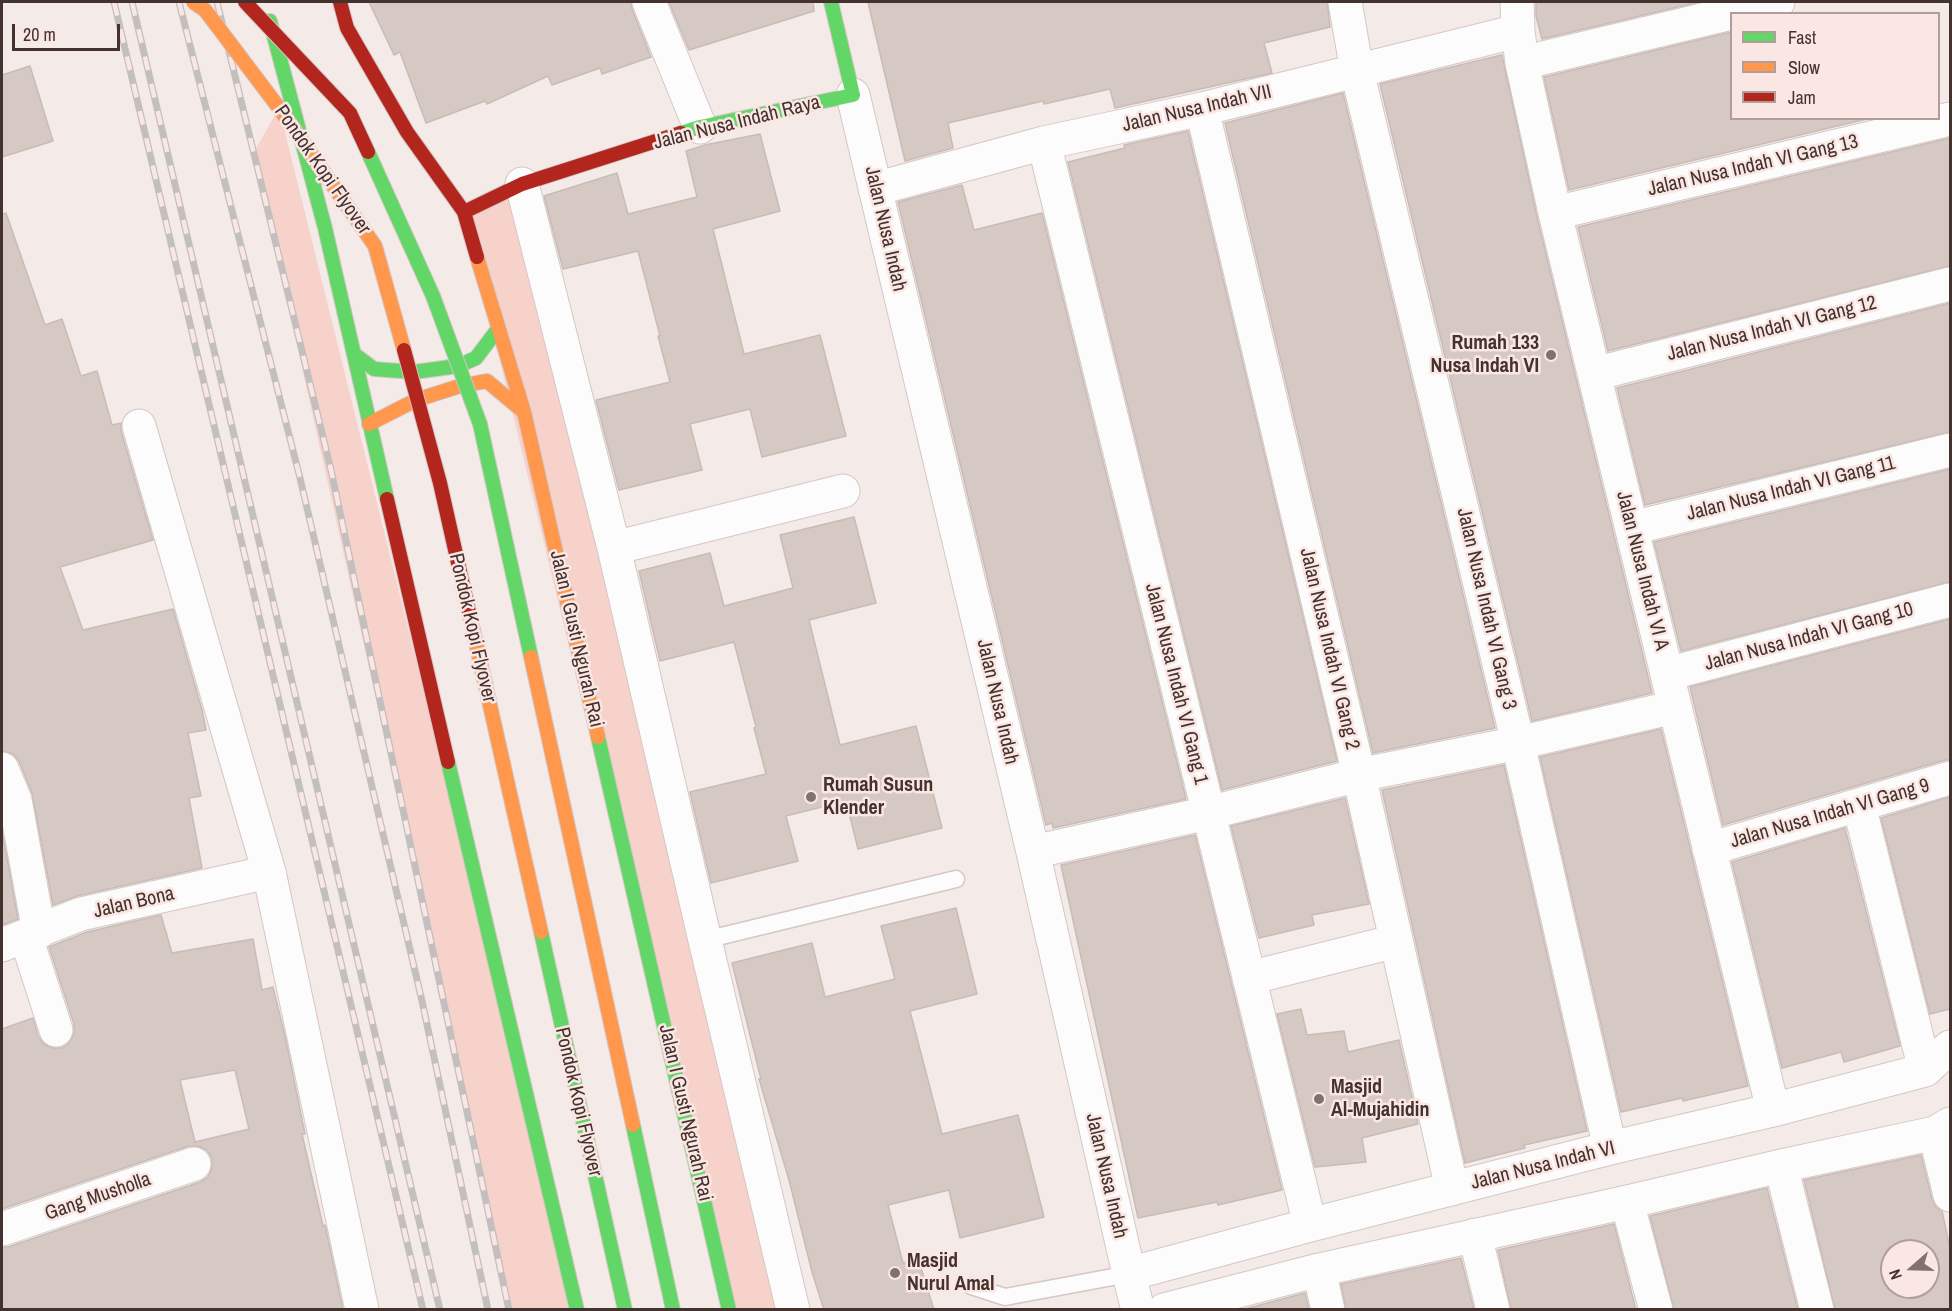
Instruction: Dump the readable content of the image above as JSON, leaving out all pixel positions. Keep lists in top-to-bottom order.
{
  "streets": {
    "main road": ["Jalan Nusa Indah Raya", "Pondok Kopi Flyover", "Jalan I Gusti Ngurah Rai"],
    "street": [
      "Jalan Nusa Indah VII",
      "Jalan Nusa Indah VI Gang 13",
      "Jalan Nusa Indah",
      "Jalan Nusa Indah VI Gang 12",
      "Jalan Nusa Indah VI Gang 11",
      "Jalan Nusa Indah VI A",
      "Jalan Nusa Indah VI Gang 3",
      "Jalan Nusa Indah VI Gang 10",
      "Jalan Nusa Indah VI Gang 2",
      "Jalan Nusa Indah VI Gang 1",
      "Jalan Nusa Indah VI Gang 9",
      "Jalan Bona",
      "Jalan Nusa Indah VI",
      "Gang Musholla"
    ]
  },
  "crossings": [
    ["Jalan Nusa Indah VII", "Jalan Nusa Indah"],
    ["Jalan Nusa Indah VII", "Jalan Nusa Indah VI A"],
    ["Jalan Nusa Indah VII", "Jalan Nusa Indah VI Gang 3"],
    ["Jalan Nusa Indah VII", "Jalan Nusa Indah VI Gang 2"],
    ["Jalan Nusa Indah VII", "Jalan Nusa Indah VI Gang 1"],
    ["Jalan Nusa Indah Raya", "Jalan Nusa Indah"],
    ["Jalan Nusa Indah Raya", "Jalan I Gusti Ngurah Rai"],
    ["Jalan Nusa Indah VI Gang 13", "Jalan Nusa Indah VI A"],
    ["Jalan Nusa Indah", "Jalan Nusa Indah VI"],
    ["Jalan Nusa Indah VI Gang 12", "Jalan Nusa Indah VI A"],
    ["Jalan Nusa Indah VI Gang 11", "Jalan Nusa Indah VI A"],
    ["Jalan Nusa Indah VI A", "Jalan Nusa Indah VI Gang 10"],
    ["Jalan Nusa Indah VI A", "Jalan Nusa Indah VI Gang 9"],
    ["Jalan Nusa Indah VI A", "Jalan Nusa Indah VI"],
    ["Jalan Nusa Indah VI Gang 3", "Jalan Nusa Indah VI"],
    ["Jalan Nusa Indah VI Gang 2", "Jalan Nusa Indah VI"],
    ["Jalan Nusa Indah VI Gang 1", "Jalan Nusa Indah VI"]
  ],
  "places": [
    "Rumah 133 Nusa Indah VI",
    "Rumah Susun Klender",
    "Masjid Al-Mujahidin",
    "Masjid Nurul Amal"
  ],
  "legend": ["Fast", "Slow", "Jam"],
  "scale_bar": "20 m",
  "north": "left"
}
